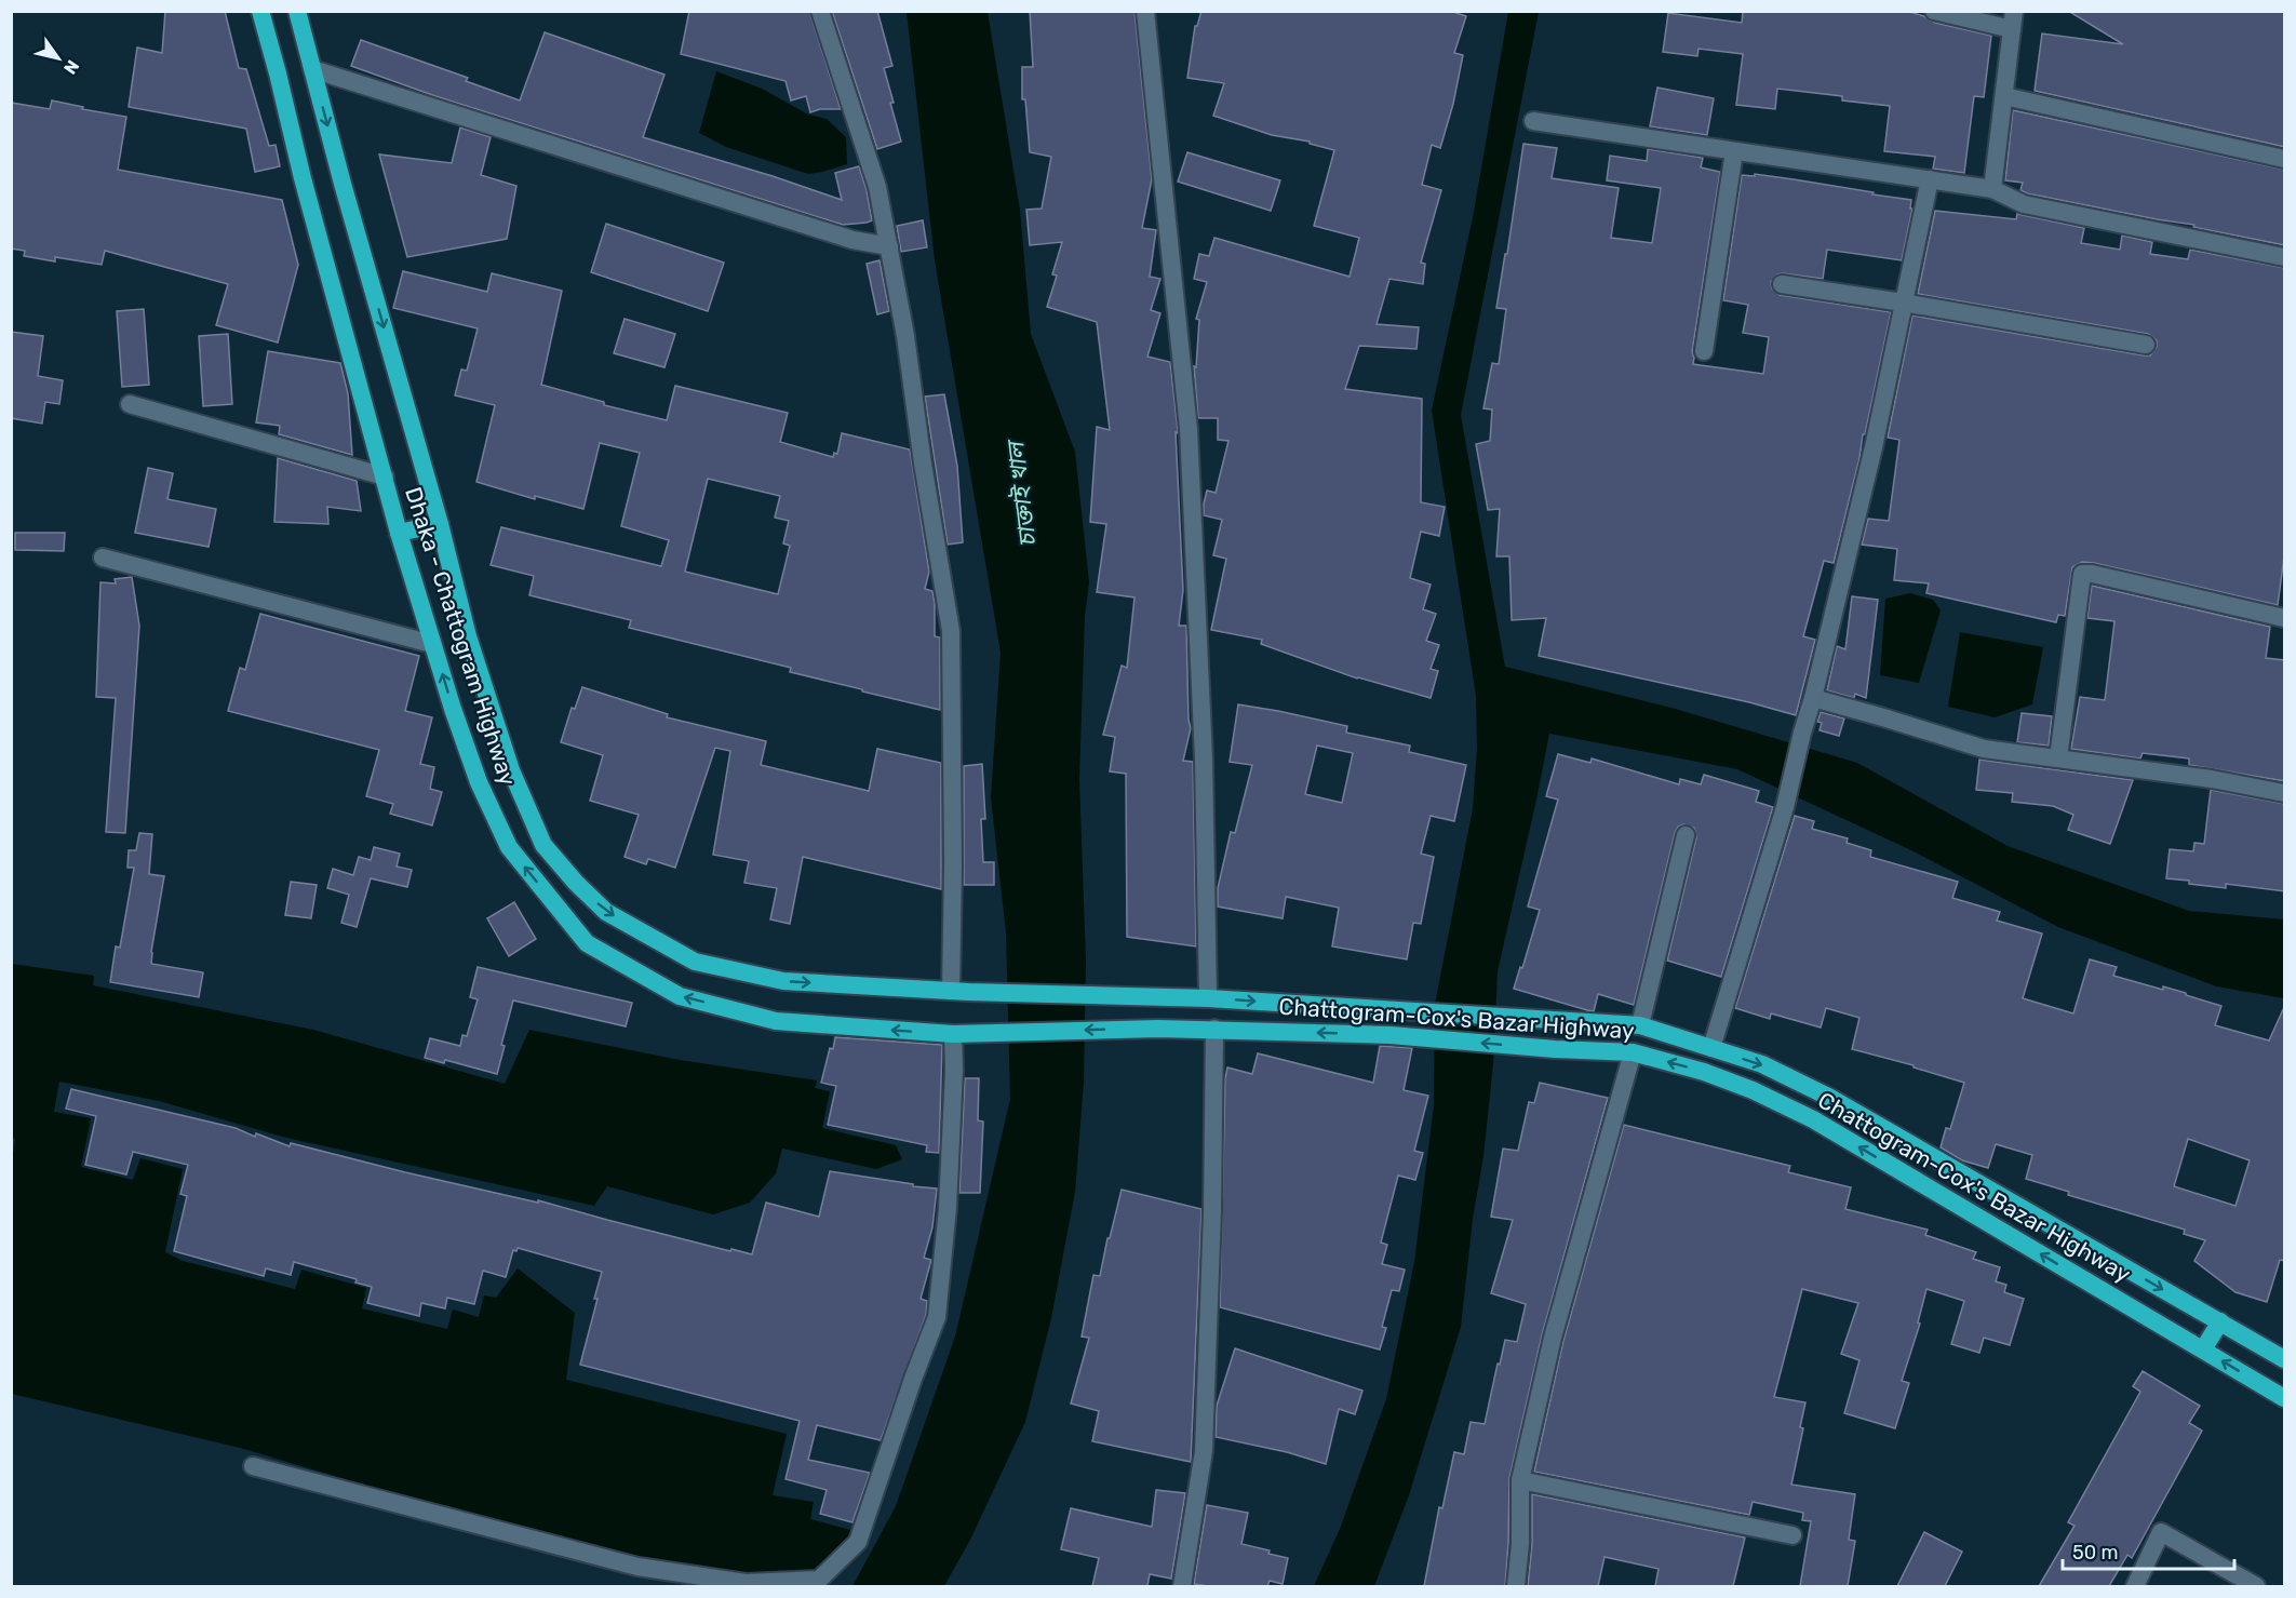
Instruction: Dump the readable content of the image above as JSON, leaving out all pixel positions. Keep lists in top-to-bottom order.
{
  "streets": {
    "highway": ["Dhaka - Chattogram Highway", "Chattogram-Cox's Bazar Highway"]
  },
  "crossings": [
    ["Dhaka - Chattogram Highway", "Chattogram-Cox's Bazar Highway"]
  ],
  "water": ["চাক্তাই খাল"],
  "scale_bar": "50 m",
  "north": "bottom right"
}
